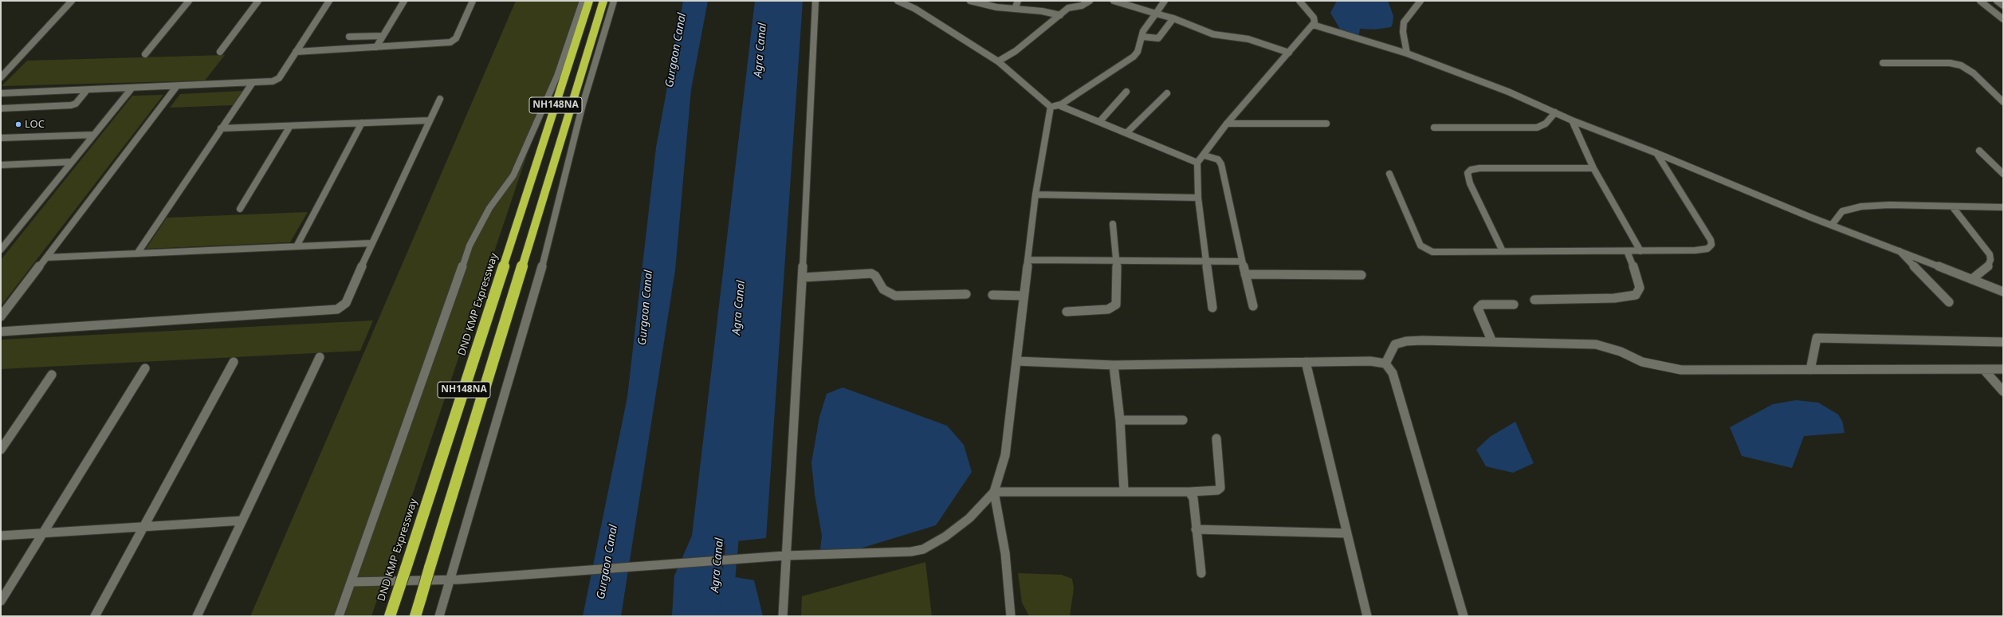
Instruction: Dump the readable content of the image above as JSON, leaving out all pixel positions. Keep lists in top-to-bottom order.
{
  "streets": {
    "highway": ["NH148NA", "DND KMP Expressway"]
  },
  "water": ["Gurgaon Canal", "Agra Canal"],
  "places": ["LOC"]
}
